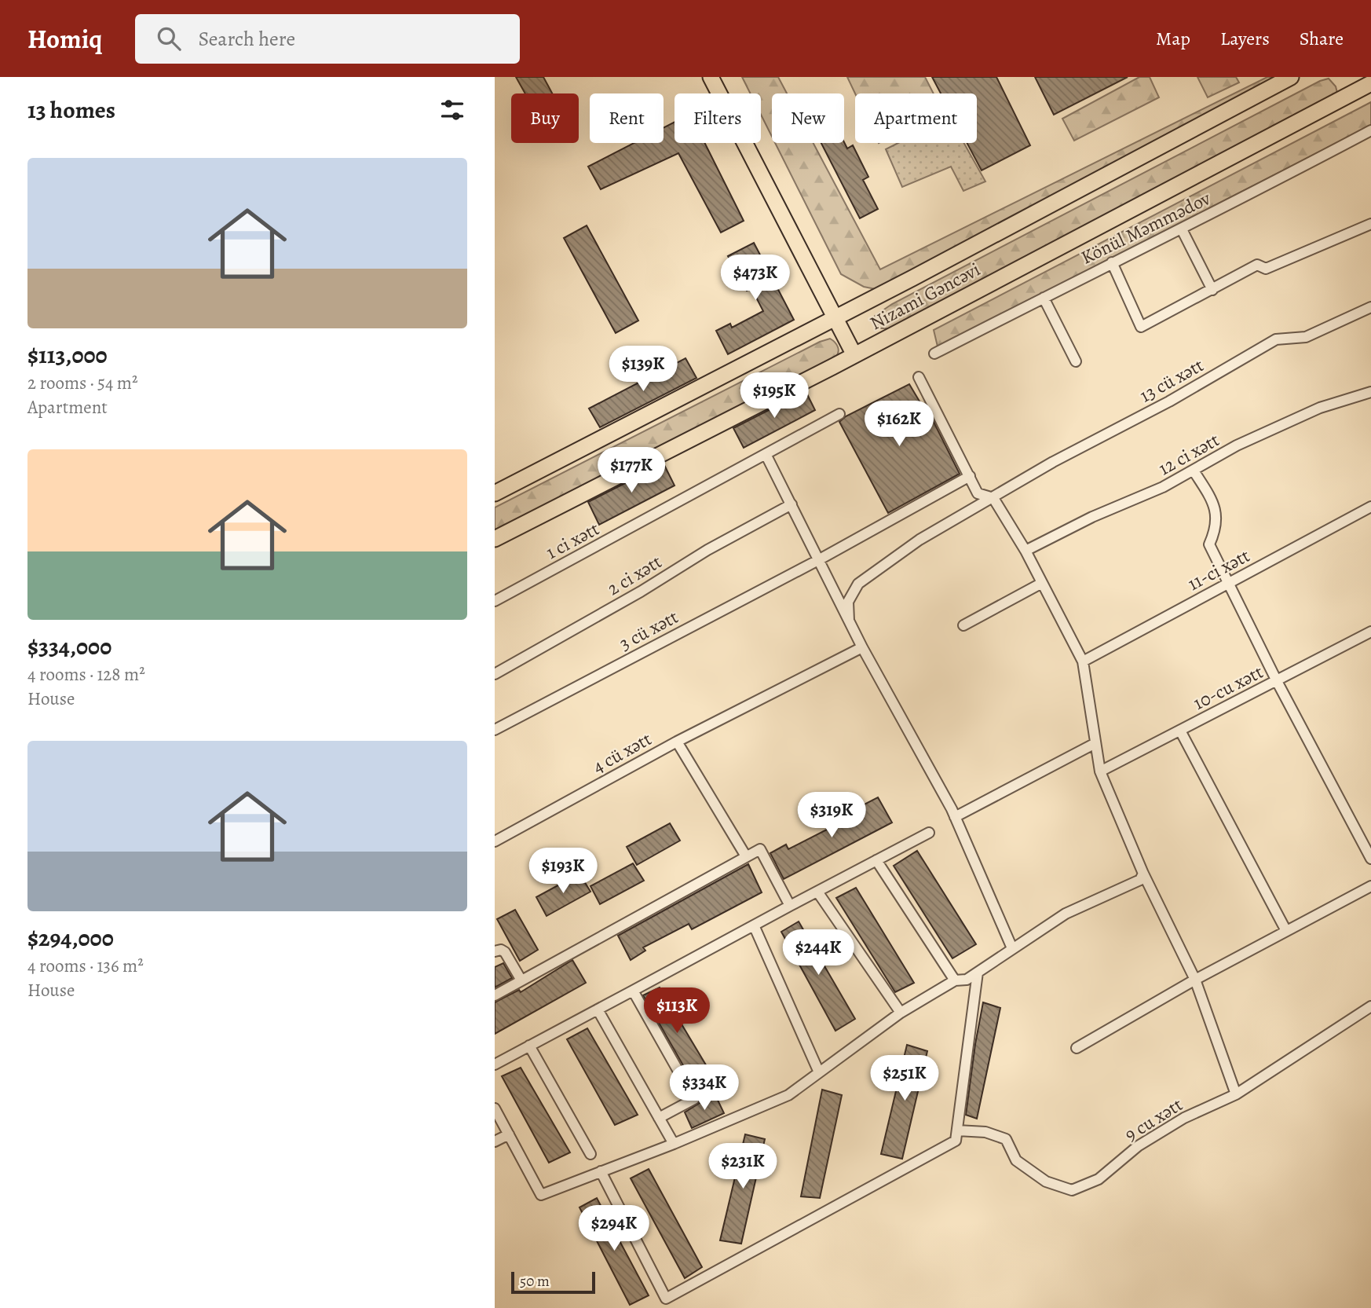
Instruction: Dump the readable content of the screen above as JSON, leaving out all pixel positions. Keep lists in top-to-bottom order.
{
  "streets": {
    "main road": ["Nizami Gəncəvi"],
    "street": [
      "Könül Məmmədov",
      "13 cü xətt",
      "12 ci xətt",
      "1 ci xətt",
      "11-ci xətt",
      "2 ci xətt",
      "3 cü xətt",
      "10-cu xətt",
      "4 cü xətt",
      "9 cu xətt"
    ]
  },
  "scale_bar": "50 m",
  "page": {
    "header": "Homiq",
    "search": "Search here",
    "nav": ["Map", "Layers", "Share"],
    "heading": "13 homes",
    "chip": [
      "Buy",
      "Rent",
      "Filters",
      "New",
      "Apartment"
    ],
    "list": [
      {
        "name": "$113,000",
        "note": "2 rooms · 54 m² · Apartment"
      },
      {
        "name": "$334,000",
        "note": "4 rooms · 128 m² · House"
      },
      {
        "name": "$294,000",
        "note": "4 rooms · 136 m² · House"
      }
    ],
    "price": [
      "$473K",
      "$139K",
      "$195K",
      "$162K",
      "$177K",
      "$319K",
      "$193K",
      "$244K",
      "$113K",
      "$251K",
      "$334K",
      "$231K",
      "$294K"
    ],
    "scale": "50 m"
  }
}
